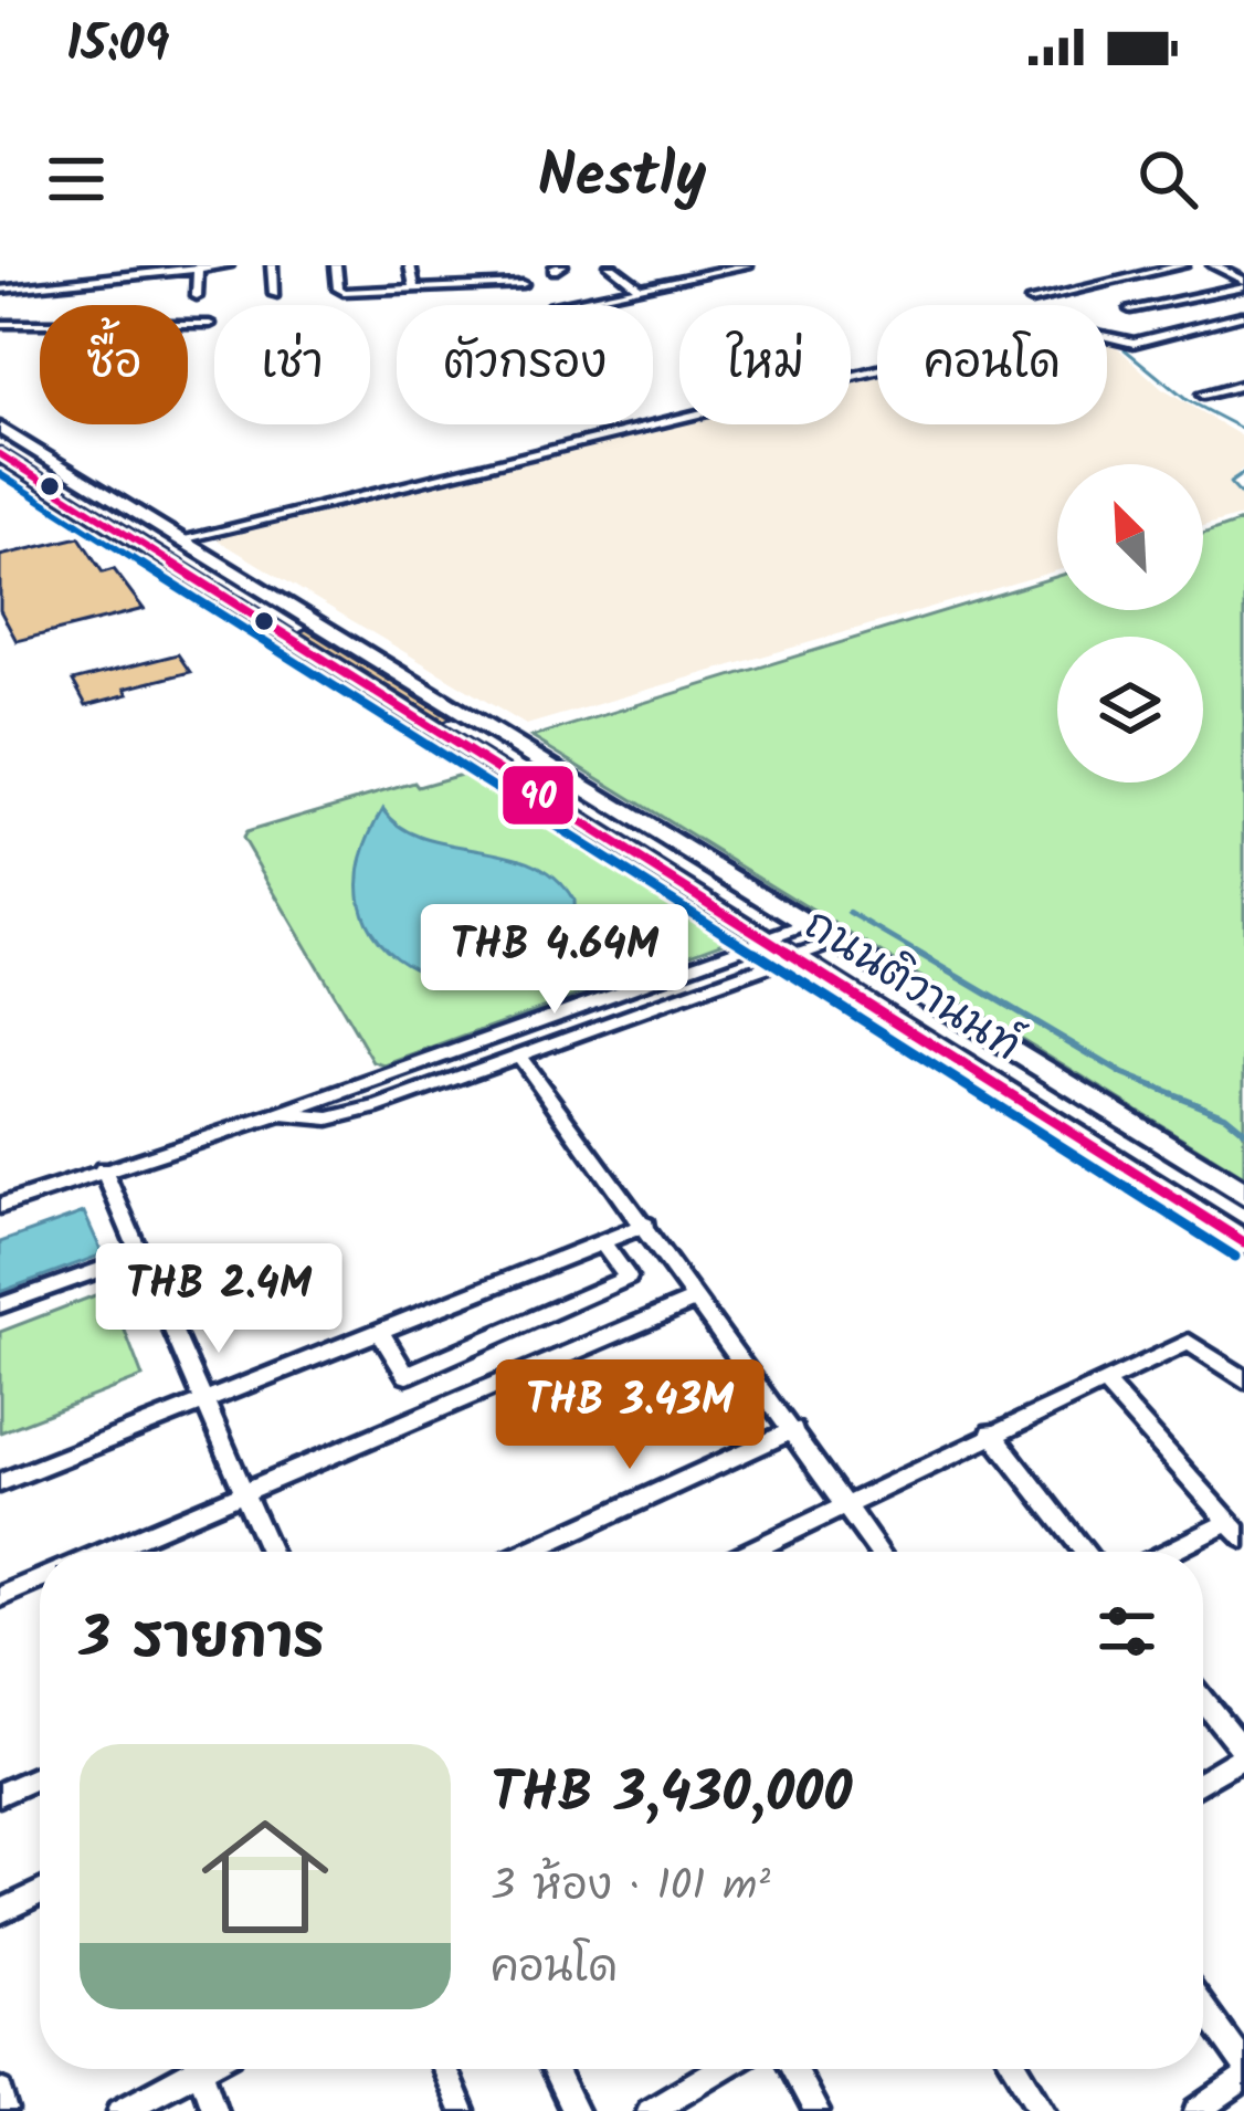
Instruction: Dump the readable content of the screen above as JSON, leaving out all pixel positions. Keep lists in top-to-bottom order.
{
  "streets": {
    "main road": ["ถนนติวานนท์"]
  },
  "lines": ["transit line 90"],
  "north": "top left",
  "page": {
    "status": "15:09",
    "header": "Nestly",
    "chip": [
      "ซื้อ",
      "เช่า",
      "ตัวกรอง",
      "ใหม่",
      "คอนโด"
    ],
    "price": ["THB 4.64M", "THB 2.4M", "THB 3.43M"],
    "heading": "3 รายการ",
    "list": [
      {
        "name": "THB 3,430,000",
        "note": "3 ห้อง · 101 m² · คอนโด"
      }
    ]
  }
}
